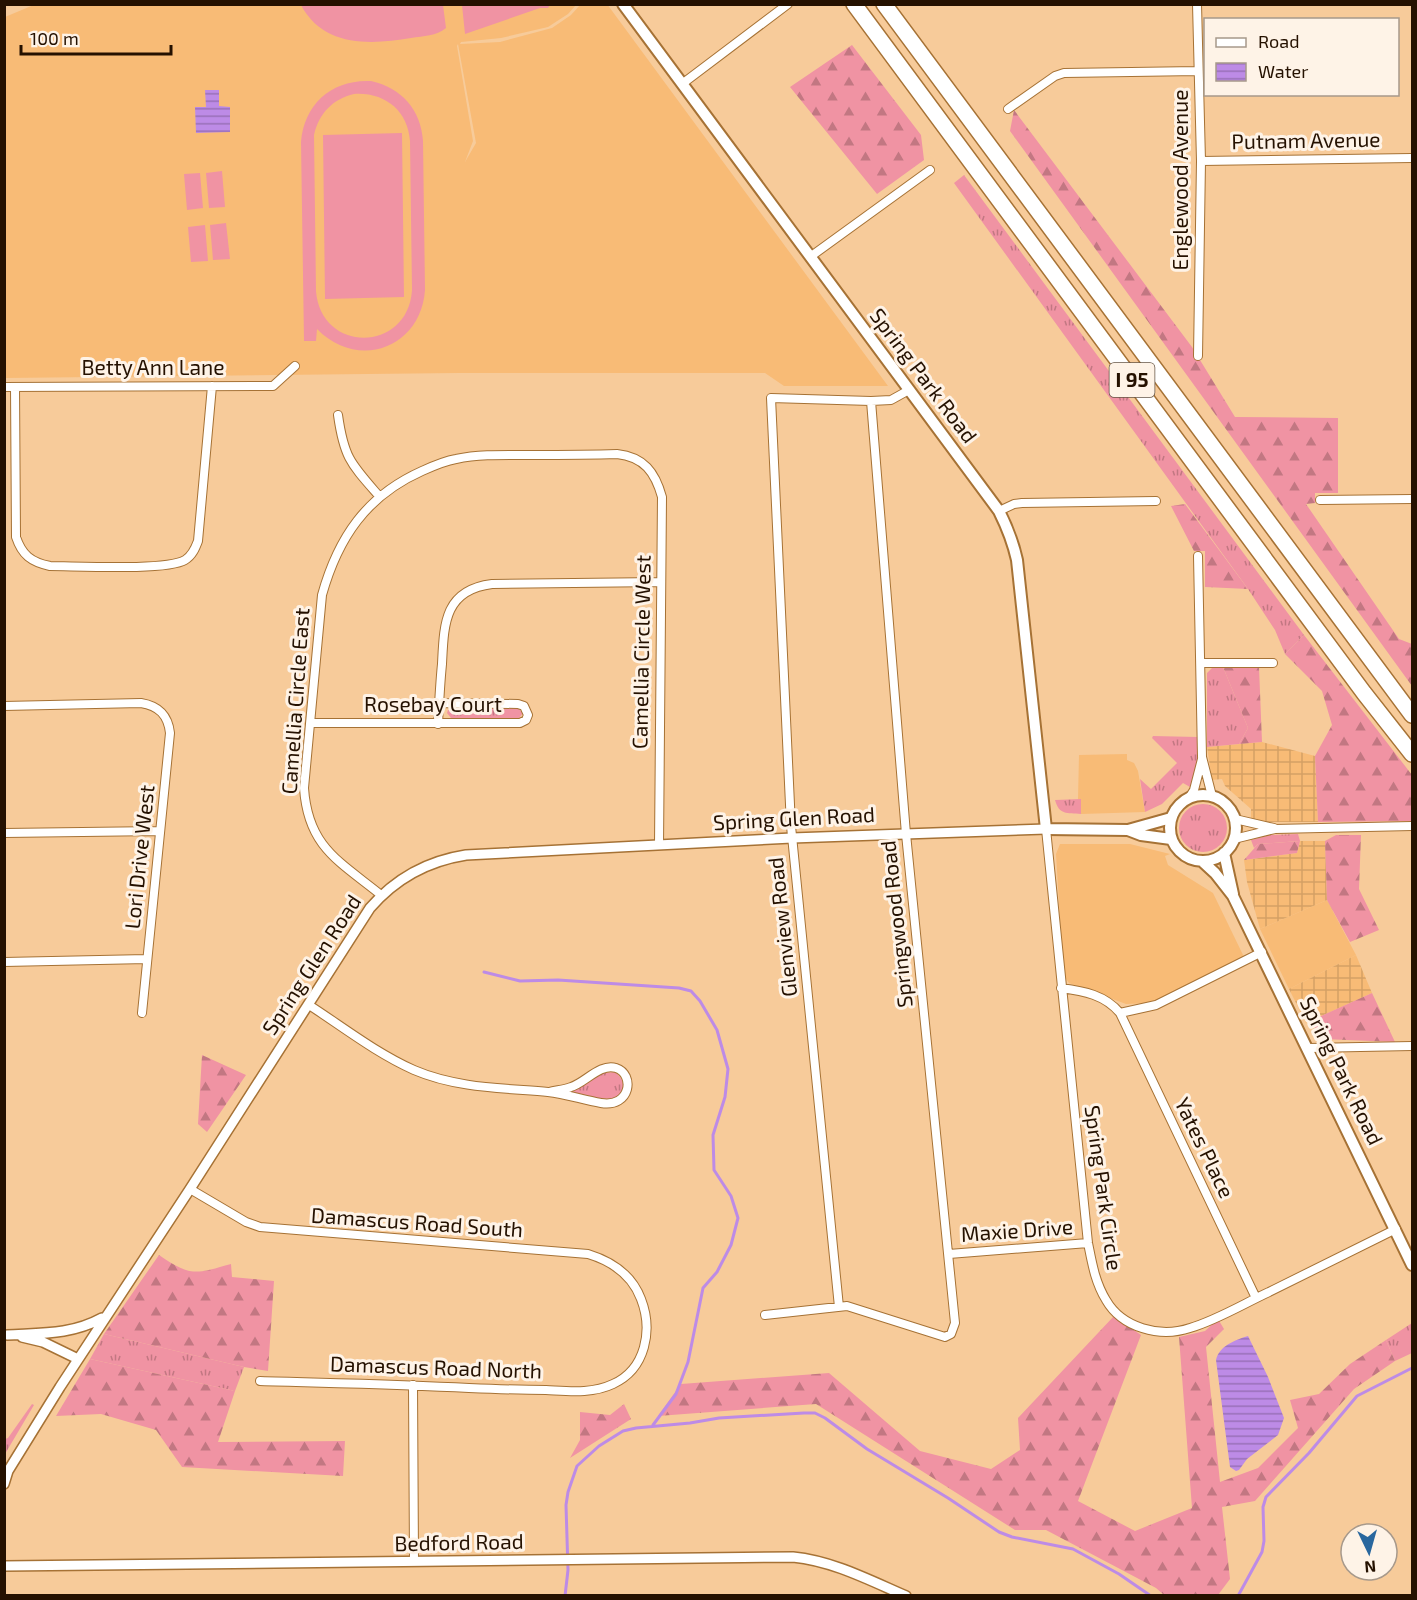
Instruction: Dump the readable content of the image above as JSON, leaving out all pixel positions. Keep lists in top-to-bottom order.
{
  "streets": {
    "highway": ["I 95"],
    "main road": ["Spring Park Road", "Spring Glen Road"],
    "street": [
      "Putnam Avenue",
      "Englewood Avenue",
      "Betty Ann Lane",
      "Camellia Circle West",
      "Camellia Circle East",
      "Rosebay Court",
      "Lori Drive West",
      "Springwood Road",
      "Glenview Road",
      "Yates Place",
      "Spring Park Circle",
      "Damascus Road South",
      "Maxie Drive",
      "Damascus Road North",
      "Bedford Road"
    ]
  },
  "crossings": [
    ["Putnam Avenue", "Englewood Avenue"],
    ["Spring Park Road", "Spring Glen Road"],
    ["Spring Park Road", "Spring Park Circle"],
    ["Camellia Circle West", "Camellia Circle East"],
    ["Camellia Circle West", "Spring Glen Road"],
    ["Camellia Circle East", "Rosebay Court"],
    ["Camellia Circle East", "Spring Glen Road"],
    ["Spring Glen Road", "Springwood Road"],
    ["Spring Glen Road", "Glenview Road"],
    ["Spring Glen Road", "Spring Park Circle"],
    ["Spring Glen Road", "Damascus Road South"],
    ["Springwood Road", "Glenview Road"],
    ["Springwood Road", "Maxie Drive"],
    ["Yates Place", "Spring Park Circle"],
    ["Spring Park Circle", "Maxie Drive"],
    ["Damascus Road South", "Damascus Road North"]
  ],
  "legend": ["Road", "Water"],
  "scale_bar": "100 m",
  "north": "bottom"
}
